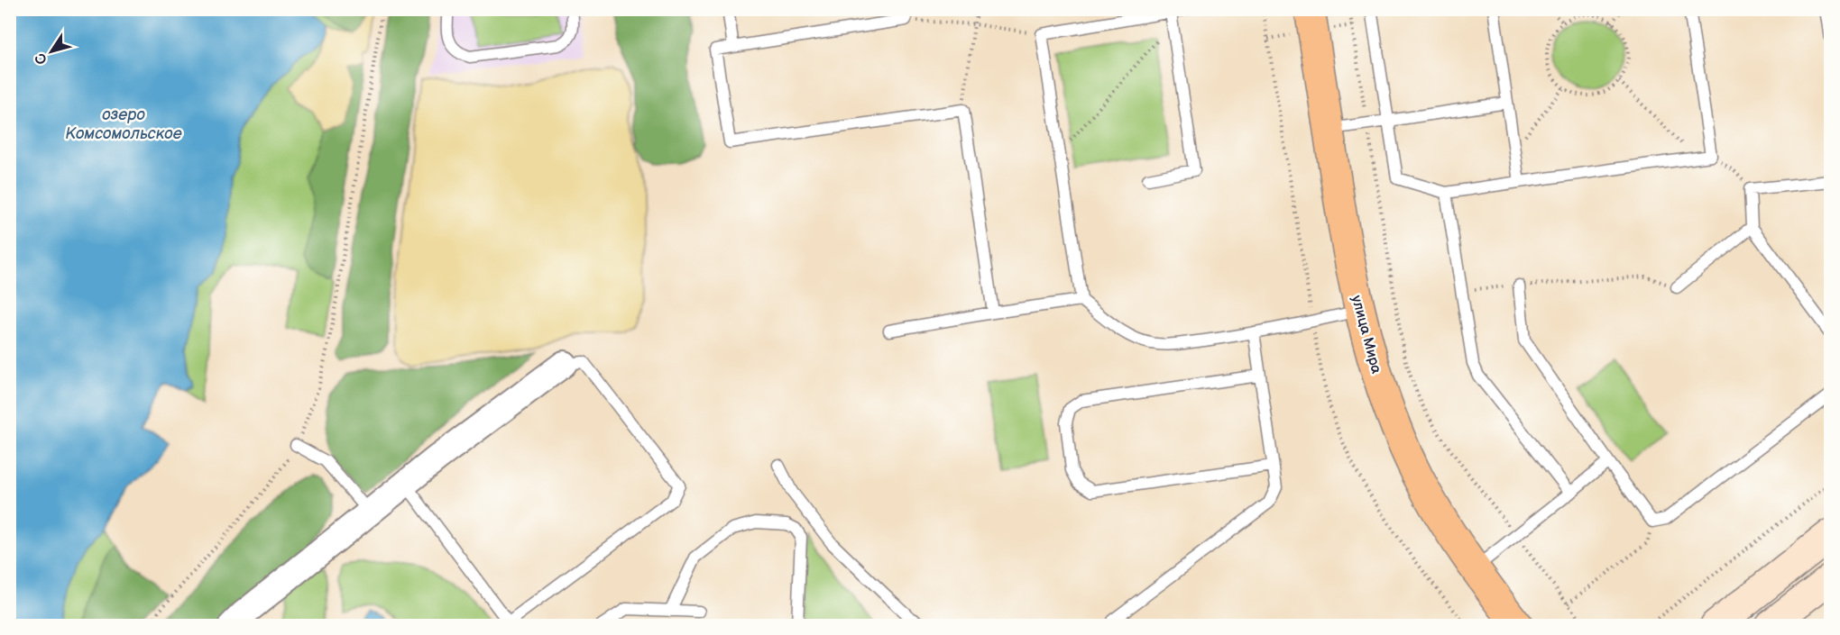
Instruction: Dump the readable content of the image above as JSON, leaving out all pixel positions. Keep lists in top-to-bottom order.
{
  "streets": {
    "main road": ["улица Мира"]
  },
  "water": ["озеро Комсомольское"],
  "north": "bottom left"
}
